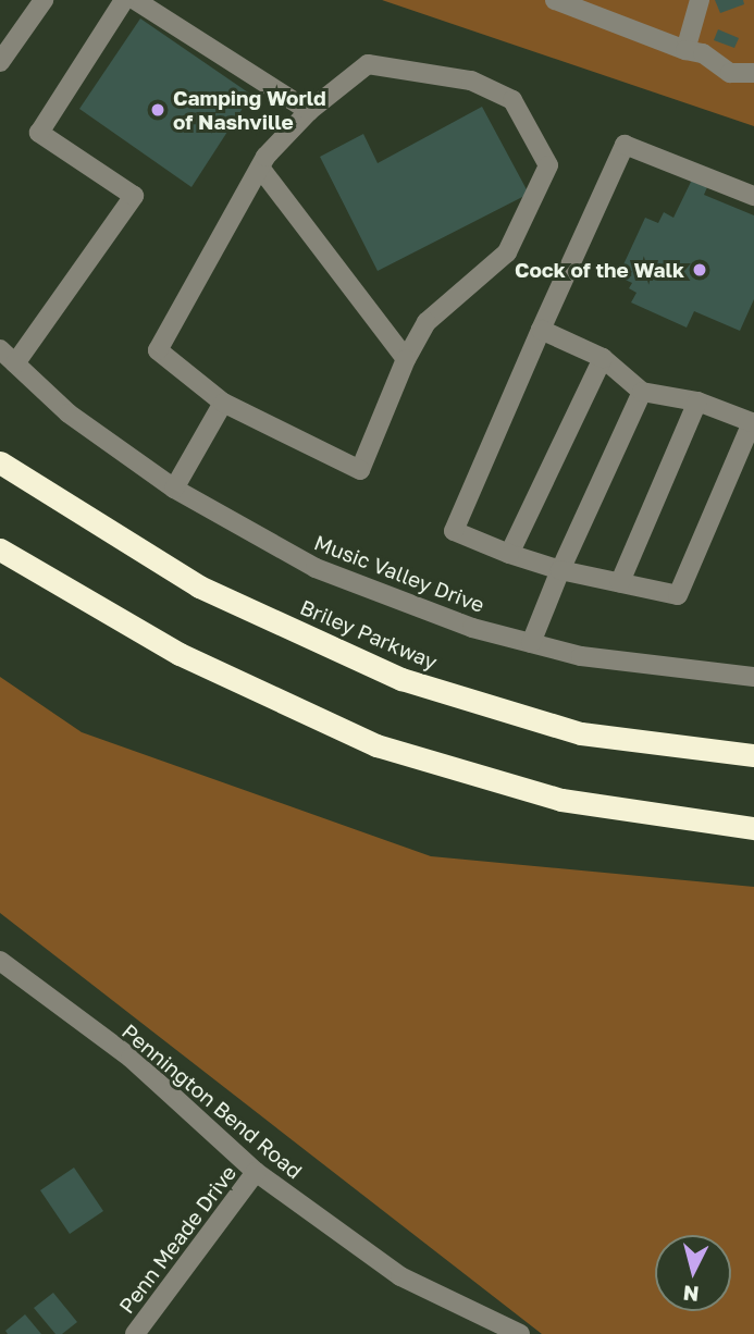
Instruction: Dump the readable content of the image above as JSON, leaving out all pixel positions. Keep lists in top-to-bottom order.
{
  "streets": {
    "highway": ["Briley Parkway"],
    "street": ["Music Valley Drive", "Pennington Bend Road", "Penn Meade Drive"]
  },
  "crossings": [
    ["Pennington Bend Road", "Penn Meade Drive"]
  ],
  "places": ["Camping World of Nashville", "Cock of the Walk"],
  "north": "bottom"
}
